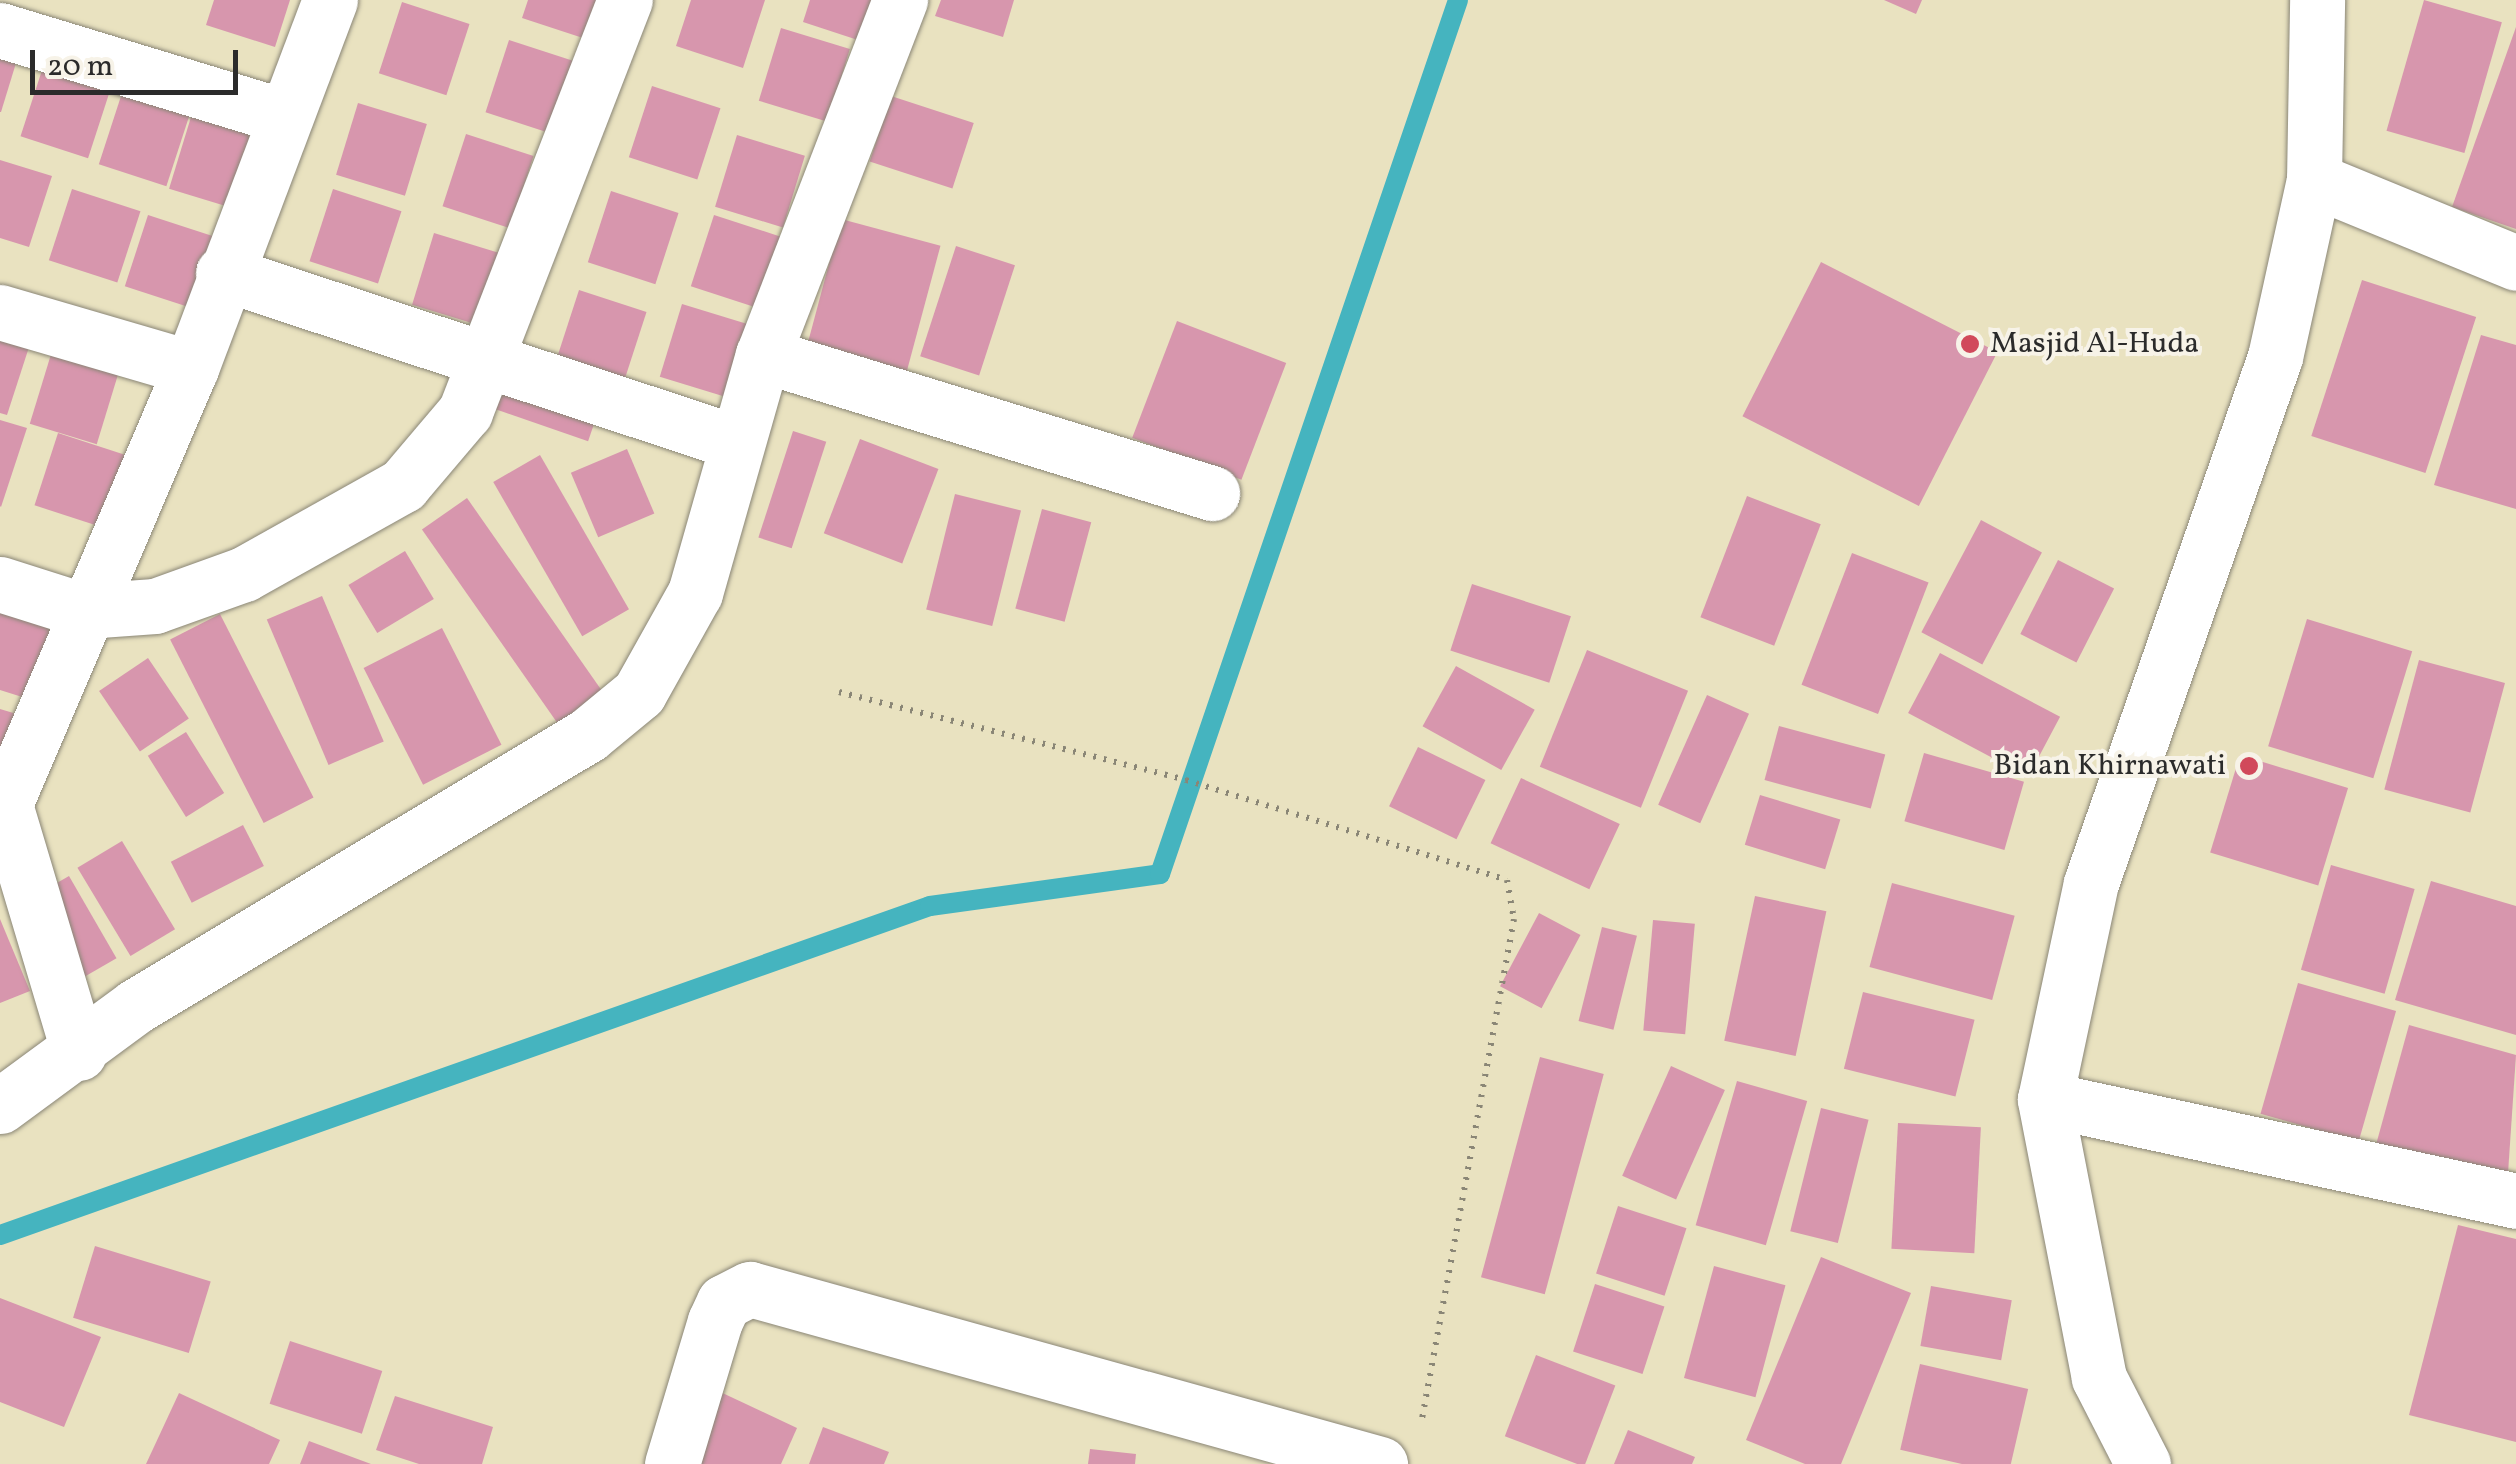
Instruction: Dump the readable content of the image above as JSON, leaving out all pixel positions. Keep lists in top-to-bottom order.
{
  "places": ["Masjid Al-Huda", "Bidan Khirnawati"],
  "scale_bar": "20 m"
}
